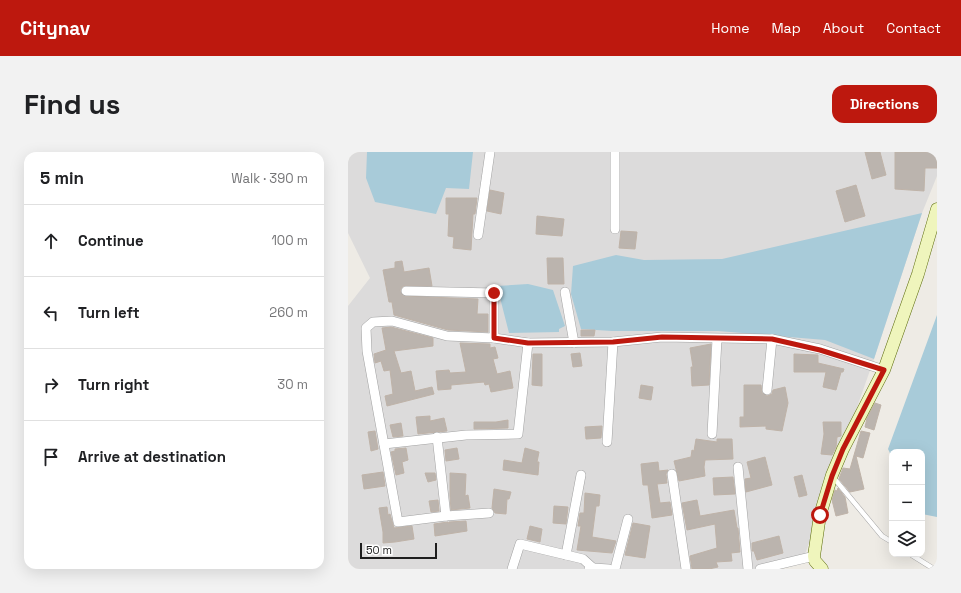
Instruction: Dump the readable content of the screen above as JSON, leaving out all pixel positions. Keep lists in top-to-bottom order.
{
  "scale_bar": "50 m",
  "page": {
    "header": "Citynav",
    "nav": [
      "Home",
      "Map",
      "About",
      "Contact"
    ],
    "buttons": "Directions",
    "title": "Find us",
    "heading": ["5 min", "Walk · 390 m"],
    "list": [
      ["Continue", "100 m"],
      ["Turn left", "260 m"],
      ["Turn right", "30 m"],
      "Arrive at destination"
    ],
    "map_buttons": ["+", "−"],
    "scale": "50 m"
  }
}
